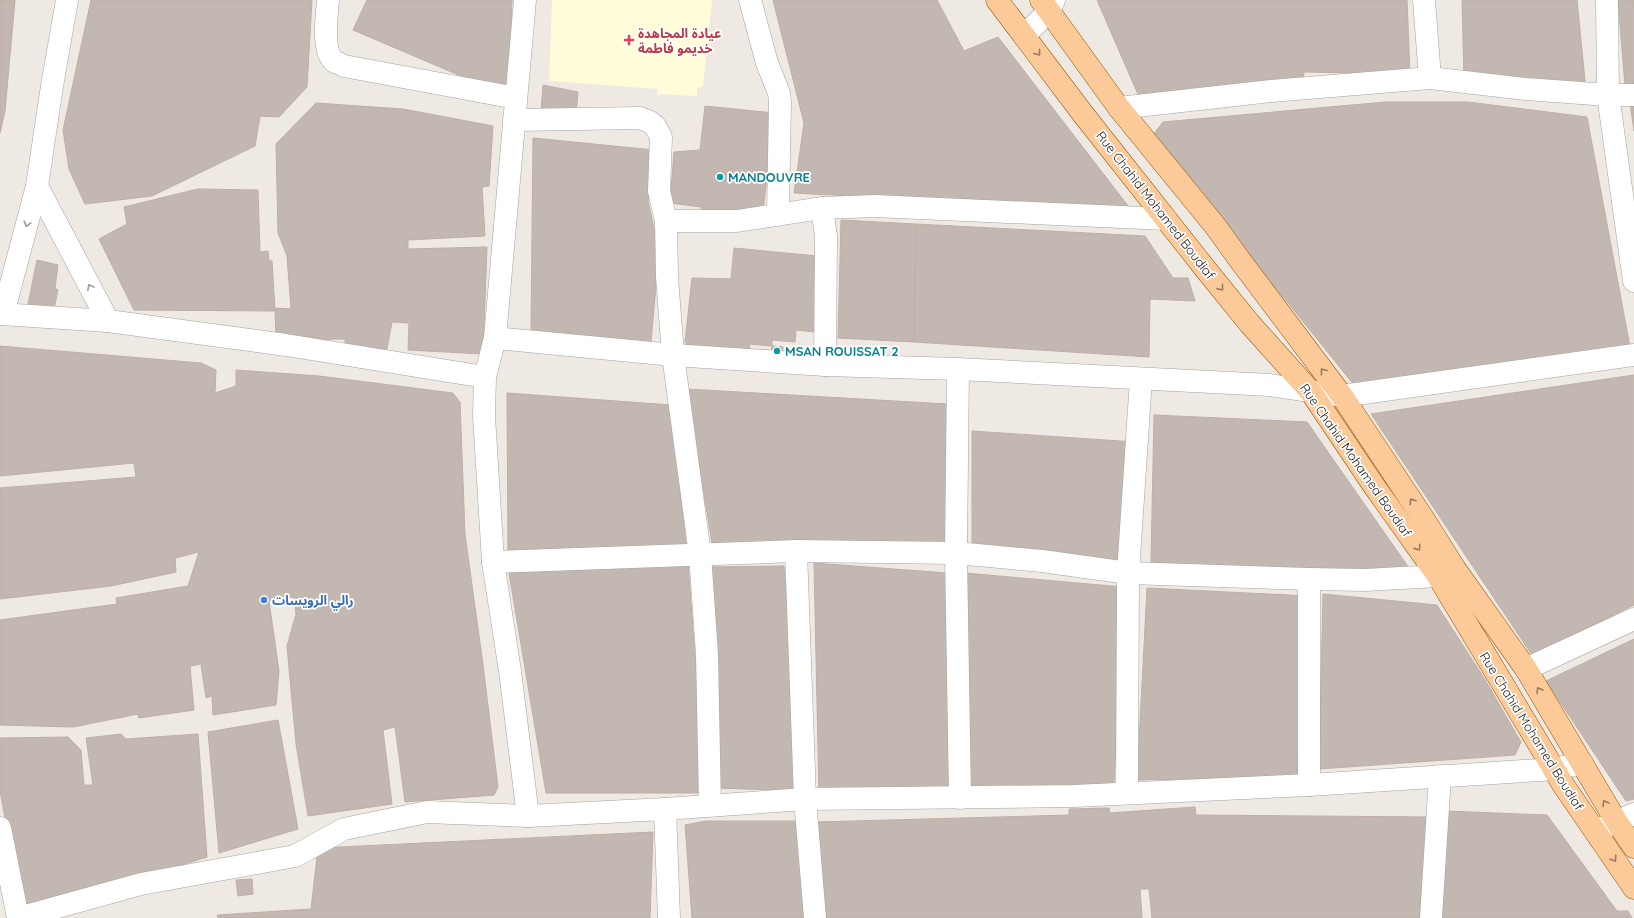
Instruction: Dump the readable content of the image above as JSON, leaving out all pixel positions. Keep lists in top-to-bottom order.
{
  "streets": {
    "main road": ["Rue Chahid Mohamed Boudiaf"]
  },
  "places": {
    "health": ["عيادة المجاهدة خديمو فاطمة"],
    "other": ["MANDOUVRE", "MSAN ROUISSAT 2", "رالي الرويسات"]
  }
}
